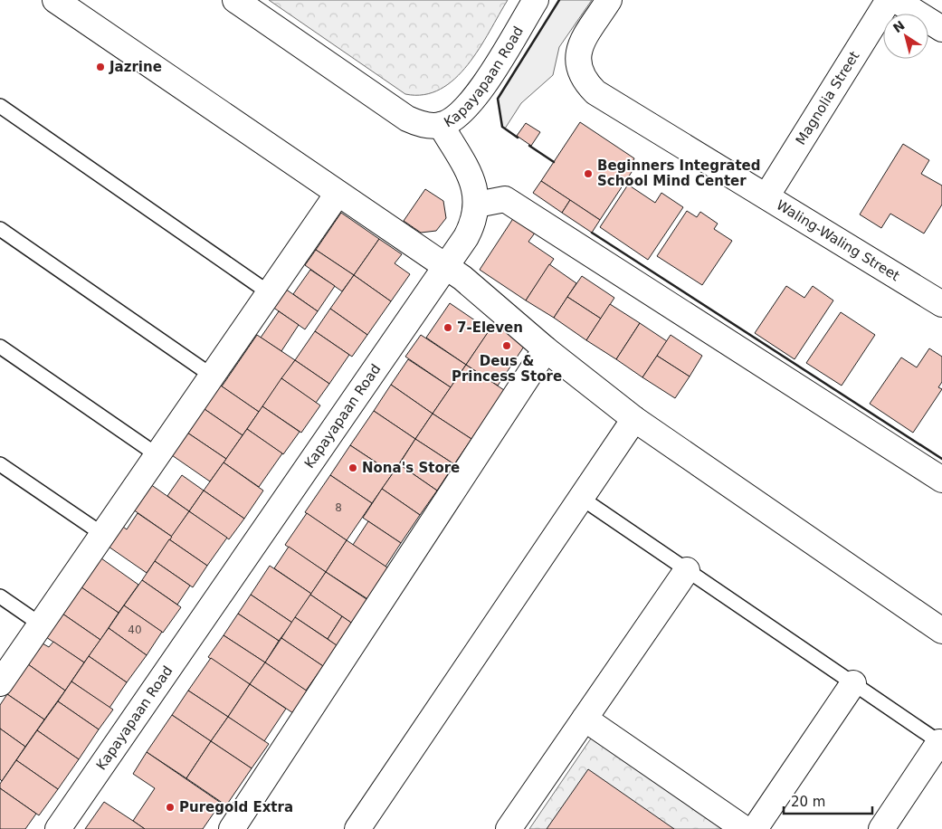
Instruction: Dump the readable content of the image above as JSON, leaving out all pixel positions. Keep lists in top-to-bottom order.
{
  "streets": {
    "street": ["Kapayapaan Road", "Magnolia Street", "Waling-Waling Street"]
  },
  "crossings": [
    ["Magnolia Street", "Waling-Waling Street"]
  ],
  "places": [
    "Jazrine",
    "Beginners Integrated School Mind Center",
    "7-Eleven",
    "Deus & Princess Store",
    "Nona's Store",
    "Puregold Extra"
  ],
  "house_numbers": ["8", "40"],
  "scale_bar": "20 m",
  "north": "top left"
}
